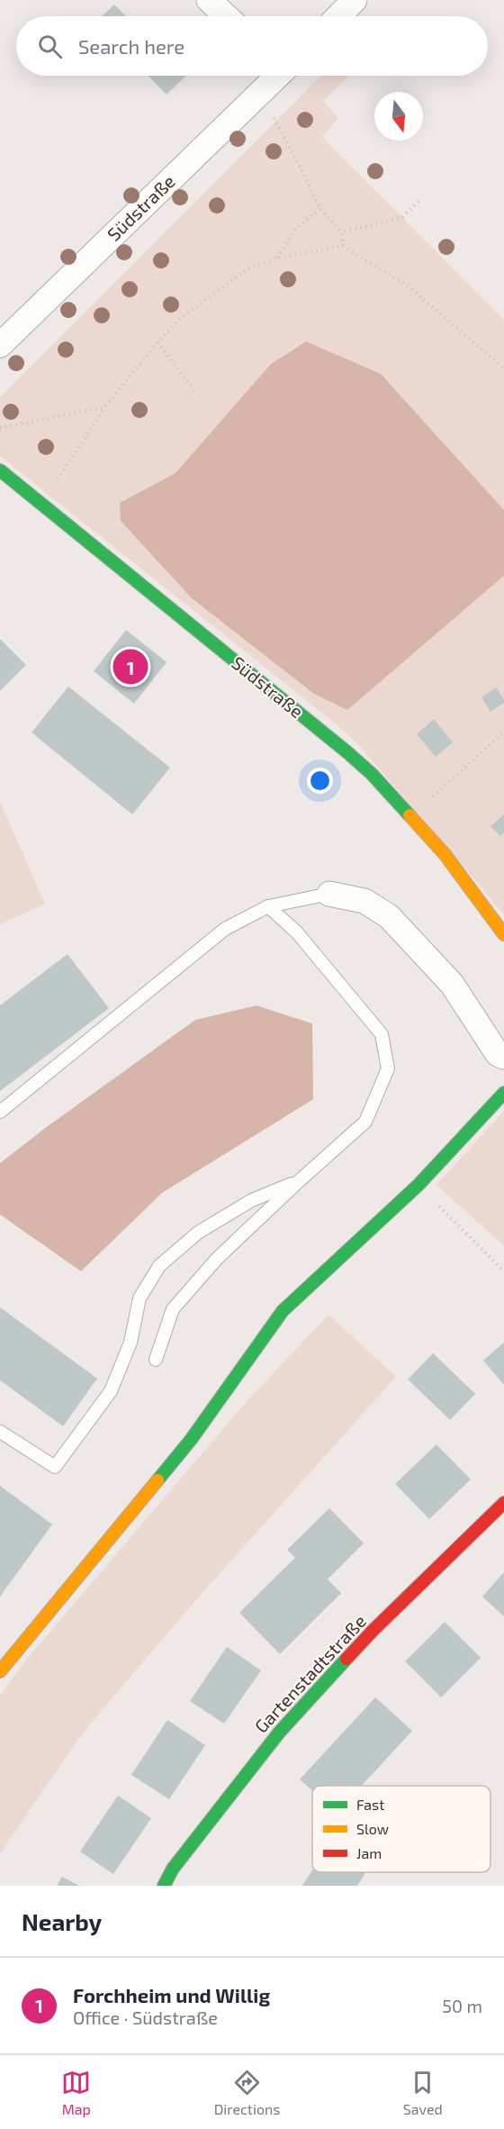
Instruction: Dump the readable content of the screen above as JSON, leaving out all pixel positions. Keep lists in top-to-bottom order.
{
  "streets": {
    "street": ["Südstraße", "Gartenstadtstraße"]
  },
  "legend": ["Fast", "Slow", "Jam"],
  "north": "bottom",
  "page": {
    "search": "Search here",
    "pins": "1",
    "heading": "Nearby",
    "list": [
      {
        "mark": "1",
        "name": "Forchheim und Willig",
        "note": "Office · Südstraße",
        "value": "50 m"
      }
    ],
    "nav": ["Map", "Directions", "Saved"]
  }
}
